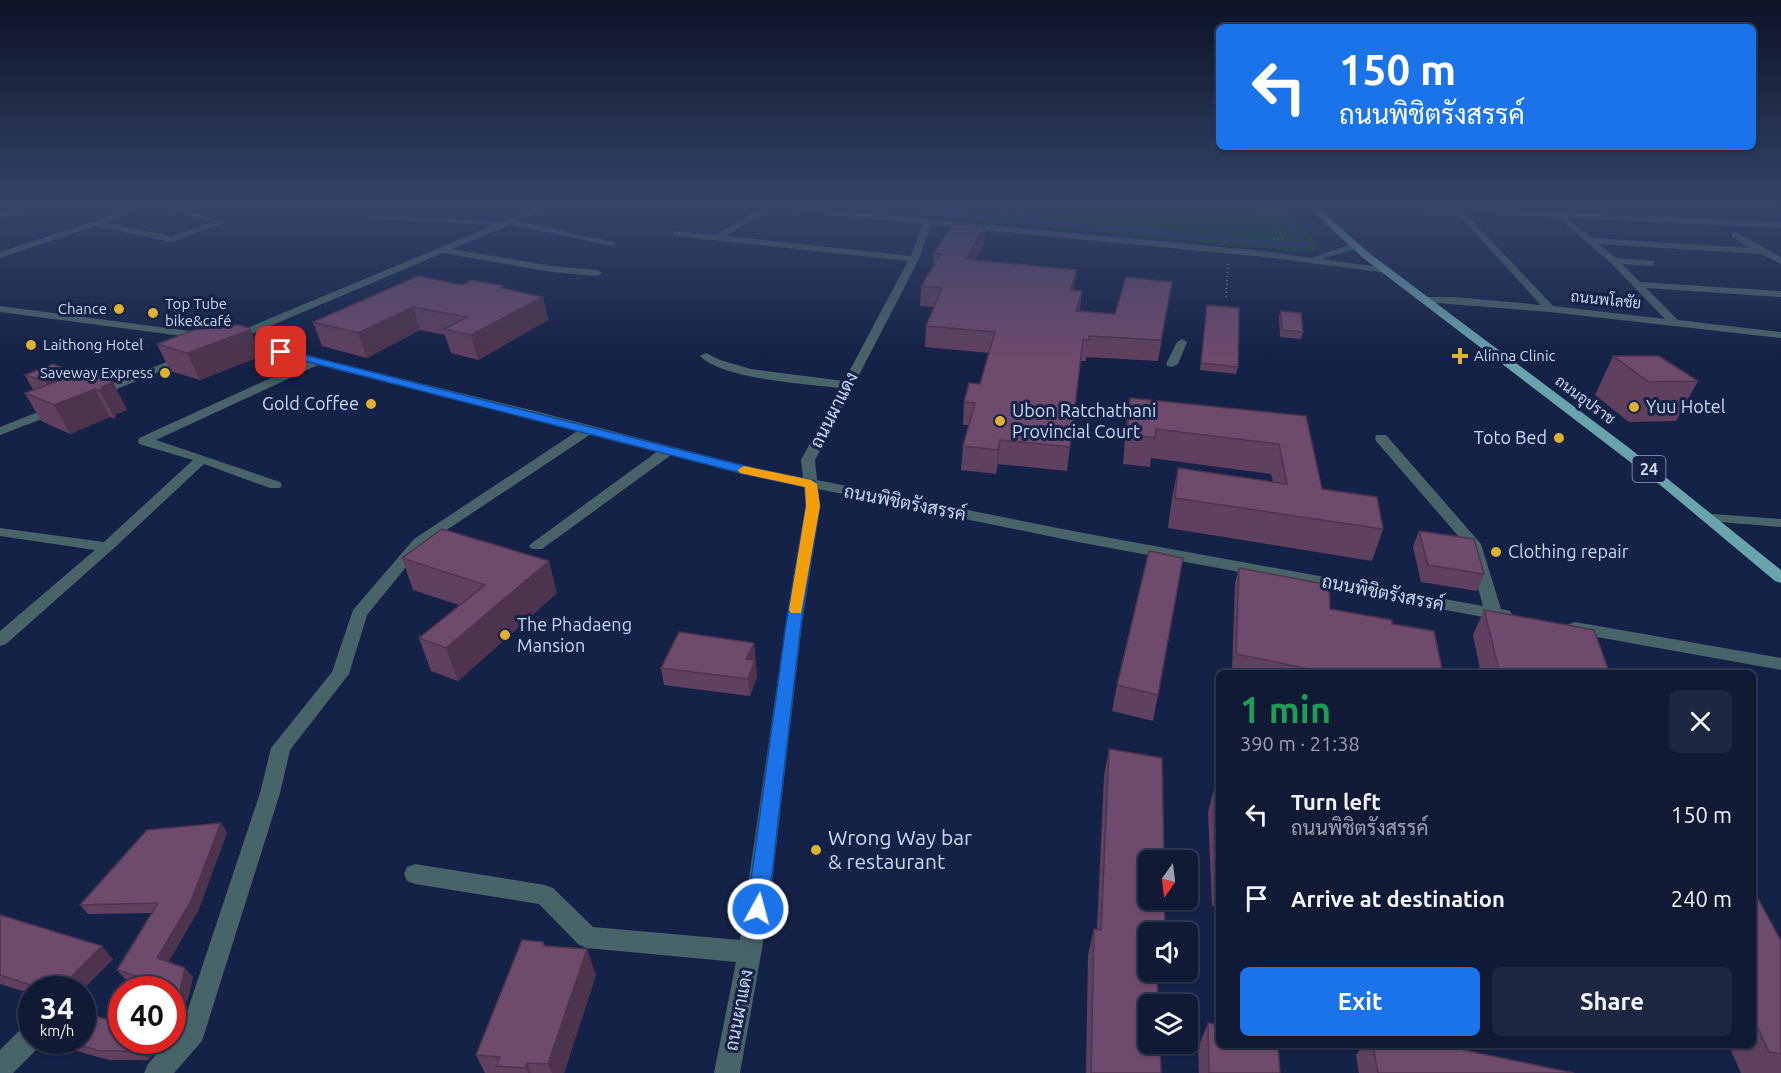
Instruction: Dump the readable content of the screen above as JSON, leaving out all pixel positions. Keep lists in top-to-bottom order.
{
  "streets": {
    "main road": ["ถนนอุปราช", "24"],
    "street": ["ถนนพโลชัย", "ถนนผาแดง", "ถนนพิชิตรังสรรค์"]
  },
  "crossings": [
    ["ถนนพโลชัย", "ถนนอุปราช"],
    ["ถนนผาแดง", "ถนนพิชิตรังสรรค์"]
  ],
  "places": {
    "other": [
      "Chance",
      "Top Tube bike&café",
      "Laithong Hotel",
      "Saveway Express",
      "Gold Coffee",
      "Yuu Hotel",
      "Ubon Ratchathani Provincial Court",
      "Toto Bed",
      "Clothing repair",
      "The Phadaeng Mansion",
      "Wrong Way bar & restaurant"
    ],
    "health": ["Alinna Clinic"]
  },
  "north": "bottom",
  "page": {
    "turn": ["150 m", "ถนนพิชิตรังสรรค์"],
    "heading": ["1 min", "390 m · 21:38"],
    "list": [
      {
        "name": "Turn left",
        "note": "ถนนพิชิตรังสรรค์",
        "value": "150 m"
      },
      {
        "name": "Arrive at destination",
        "value": "240 m"
      }
    ],
    "buttons": ["Exit", "Share"],
    "speed": "34 km/h",
    "limit": "40"
  }
}
